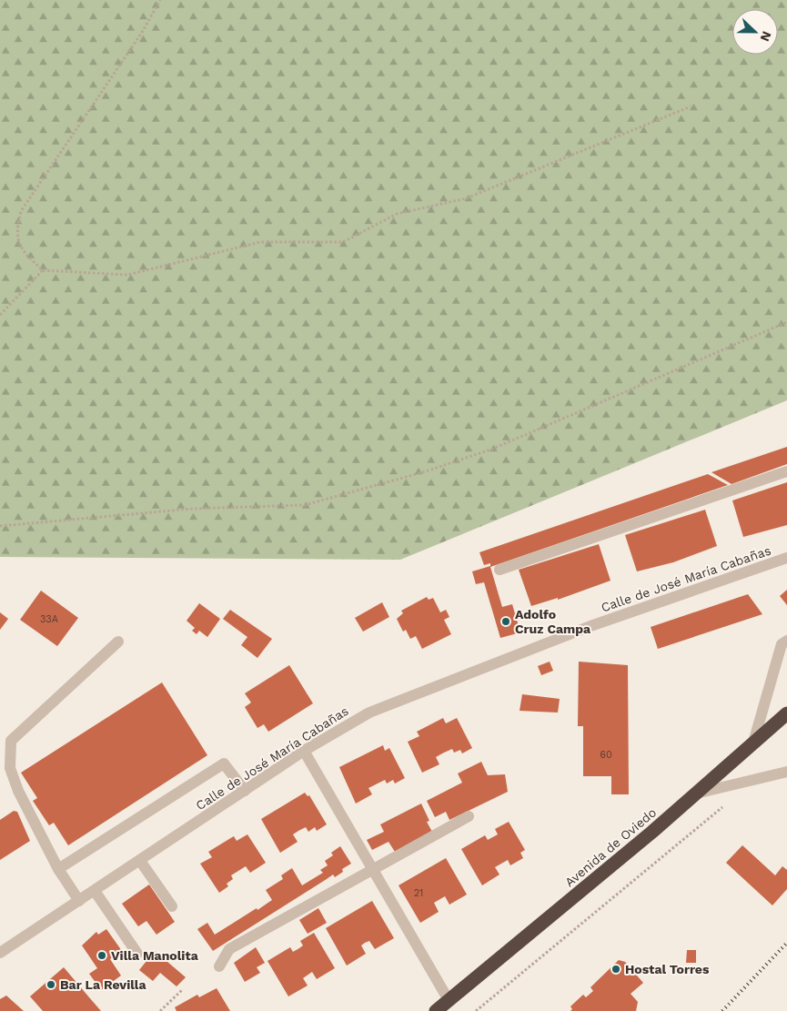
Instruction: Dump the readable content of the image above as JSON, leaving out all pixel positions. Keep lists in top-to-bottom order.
{
  "streets": {
    "highway": ["Avenida de Oviedo"],
    "street": ["Calle de José María Cabañas"]
  },
  "places": [
    "Adolfo Cruz Campa",
    "Villa Manolita",
    "Hostal Torres",
    "Bar La Revilla"
  ],
  "house_numbers": ["33A", "60", "21"],
  "north": "right"
}
